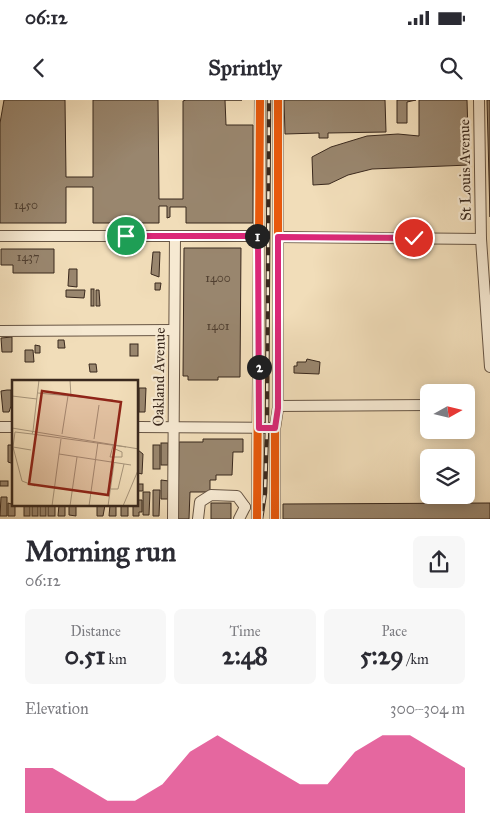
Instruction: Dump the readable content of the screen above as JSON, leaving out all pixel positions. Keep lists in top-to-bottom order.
{
  "streets": {
    "street": ["St Louis Avenue", "Oakland Avenue"]
  },
  "house_numbers": [
    "1450",
    "1437",
    "1400",
    "1401"
  ],
  "north": "right",
  "page": {
    "status": "06:12",
    "header": "Sprintly",
    "pins": ["1", "2"],
    "heading": ["Morning run", "06:12"],
    "stats": [
      ["Distance", "0.51 km"],
      ["Time", "2:48"],
      ["Pace", "5:29 /km"]
    ],
    "chart": ["Elevation", "300–304 m"]
  }
}
